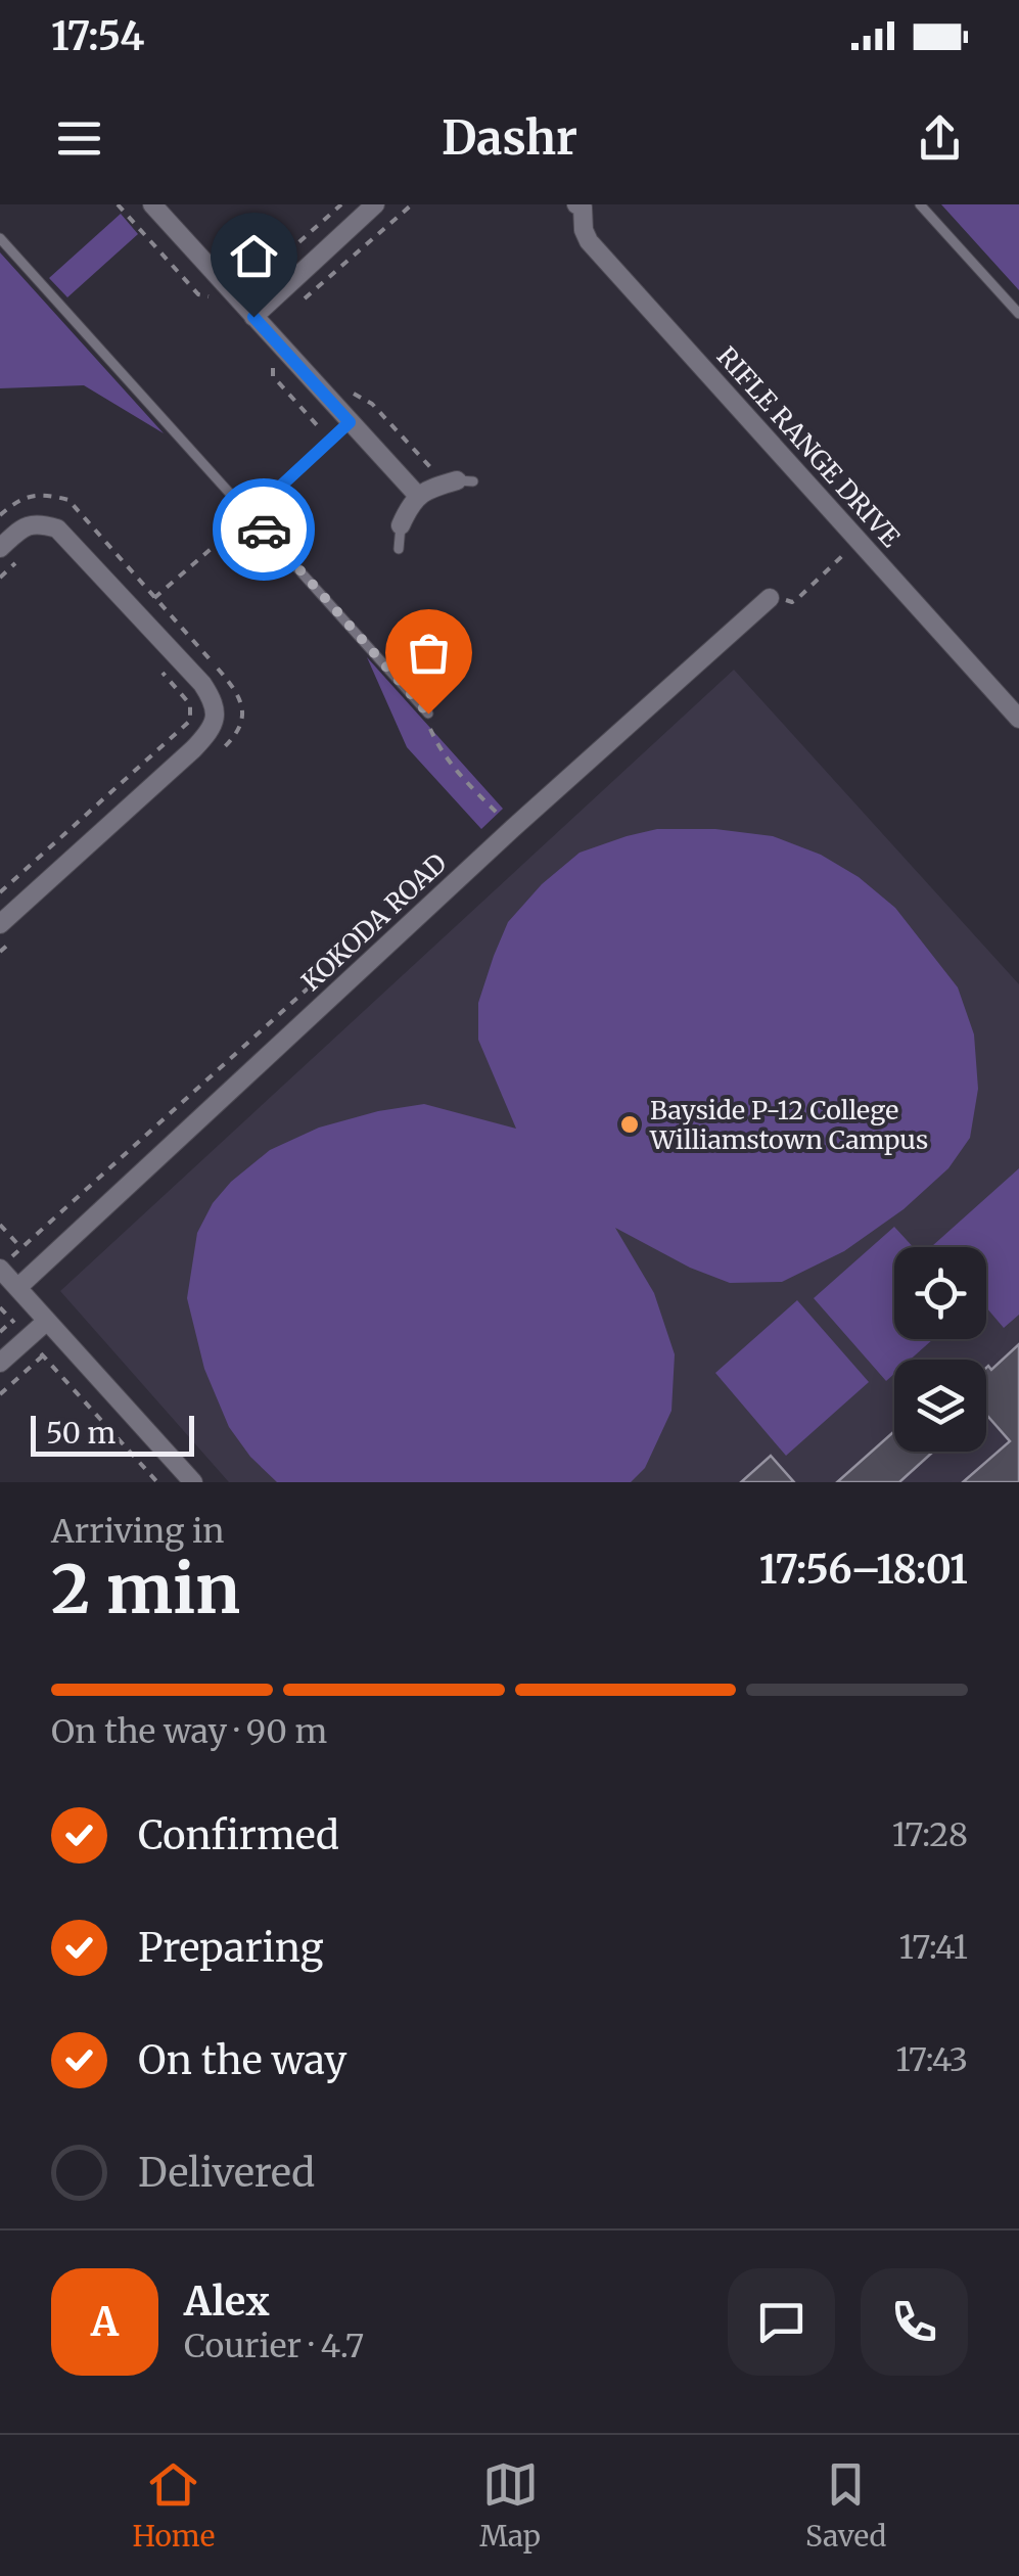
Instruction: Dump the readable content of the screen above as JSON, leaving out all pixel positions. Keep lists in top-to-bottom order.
{
  "streets": {
    "street": ["RIFLE RANGE DRIVE", "KOKODA ROAD"]
  },
  "places": ["Bayside P-12 College Williamstown Campus"],
  "scale_bar": "50 m",
  "page": {
    "status": "17:54",
    "header": "Dashr",
    "scale": "50 m",
    "heading": ["2 min", "Arriving in", "17:56–18:01"],
    "panel": ["Alex", "Courier · 4.7"],
    "bar": "On the way · 90 m",
    "list": [
      ["Confirmed", "17:28"],
      ["Preparing", "17:41"],
      ["On the way", "17:43"],
      "Delivered"
    ],
    "round": "A",
    "tabs": ["Home", "Map", "Saved"]
  }
}
